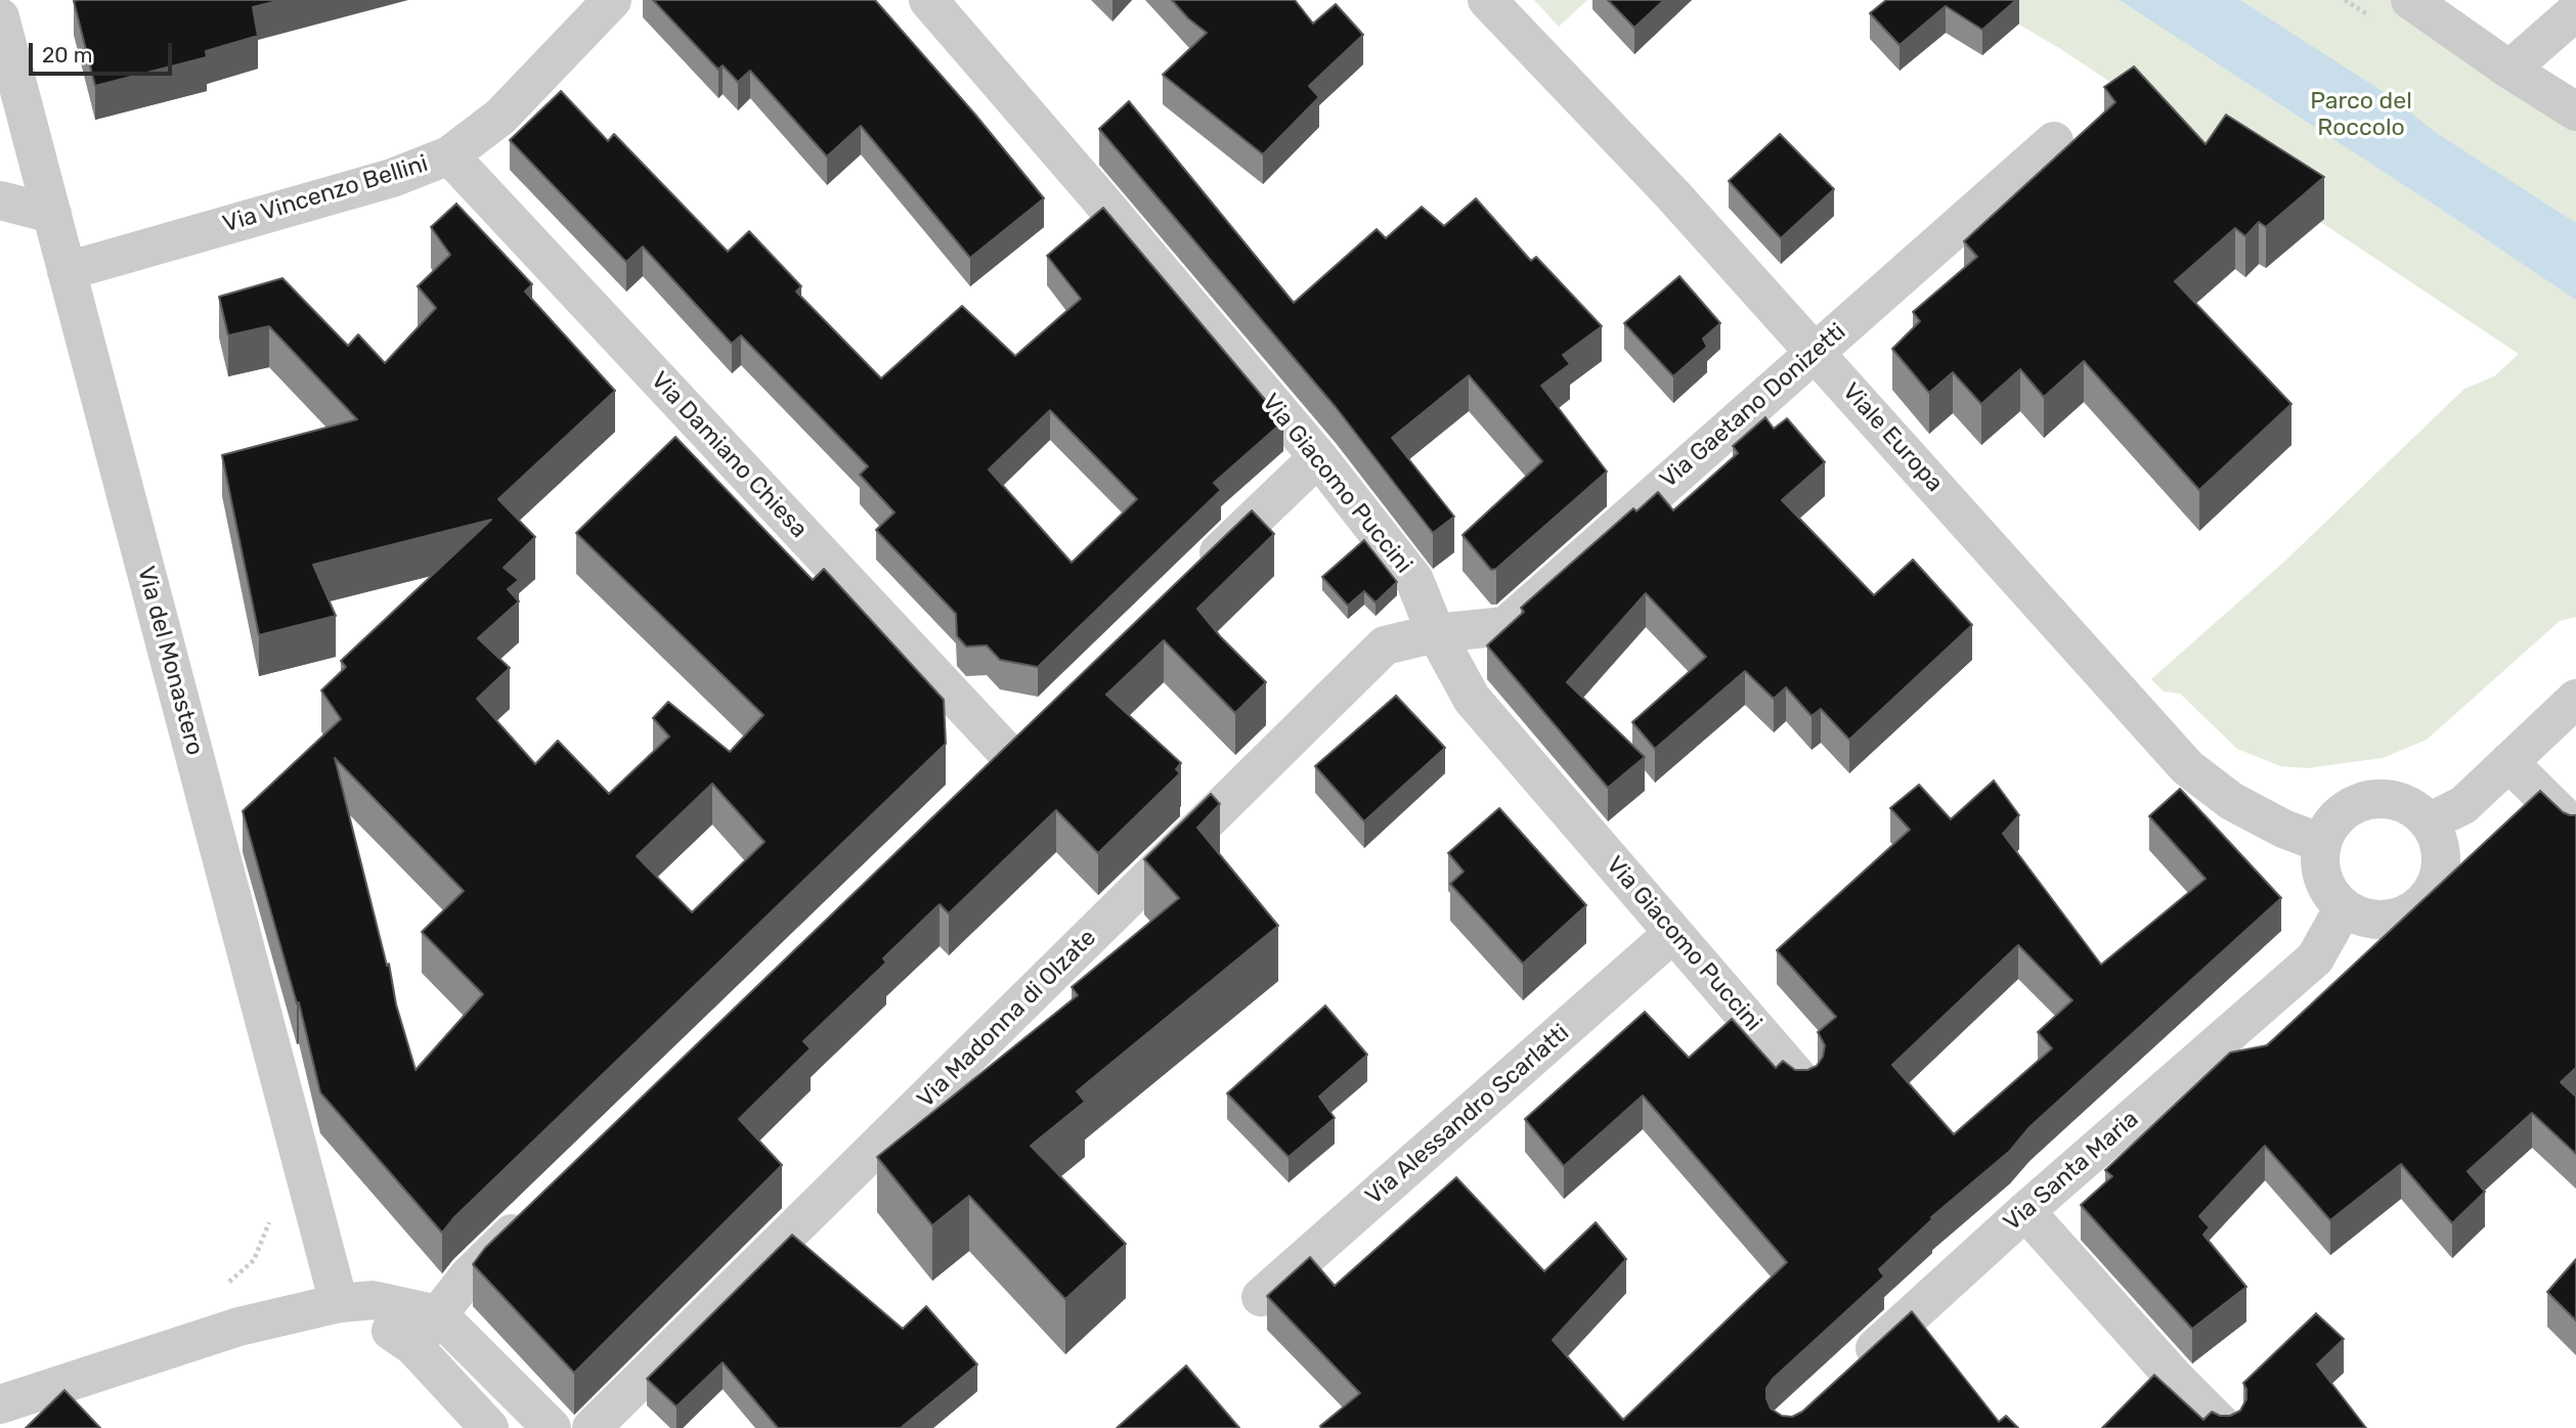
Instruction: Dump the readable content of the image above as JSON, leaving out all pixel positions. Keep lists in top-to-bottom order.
{
  "streets": {
    "street": [
      "Via Vincenzo Bellini",
      "Via Gaetano Donizetti",
      "Viale Europa",
      "Via Damiano Chiesa",
      "Via Giacomo Puccini",
      "Via del Monastero",
      "Via Madonna di Olzate",
      "Via Alessandro Scarlatti",
      "Via Santa Maria"
    ]
  },
  "crossings": [
    ["Via Vincenzo Bellini", "Via Damiano Chiesa"],
    ["Via Vincenzo Bellini", "Via del Monastero"],
    ["Via Gaetano Donizetti", "Viale Europa"],
    ["Via Gaetano Donizetti", "Via Giacomo Puccini"],
    ["Via Gaetano Donizetti", "Via Madonna di Olzate"],
    ["Viale Europa", "Via Santa Maria"],
    ["Via Giacomo Puccini", "Via Madonna di Olzate"],
    ["Via Giacomo Puccini", "Via Alessandro Scarlatti"]
  ],
  "parks": ["Parco del Roccolo"],
  "scale_bar": "20 m"
}
